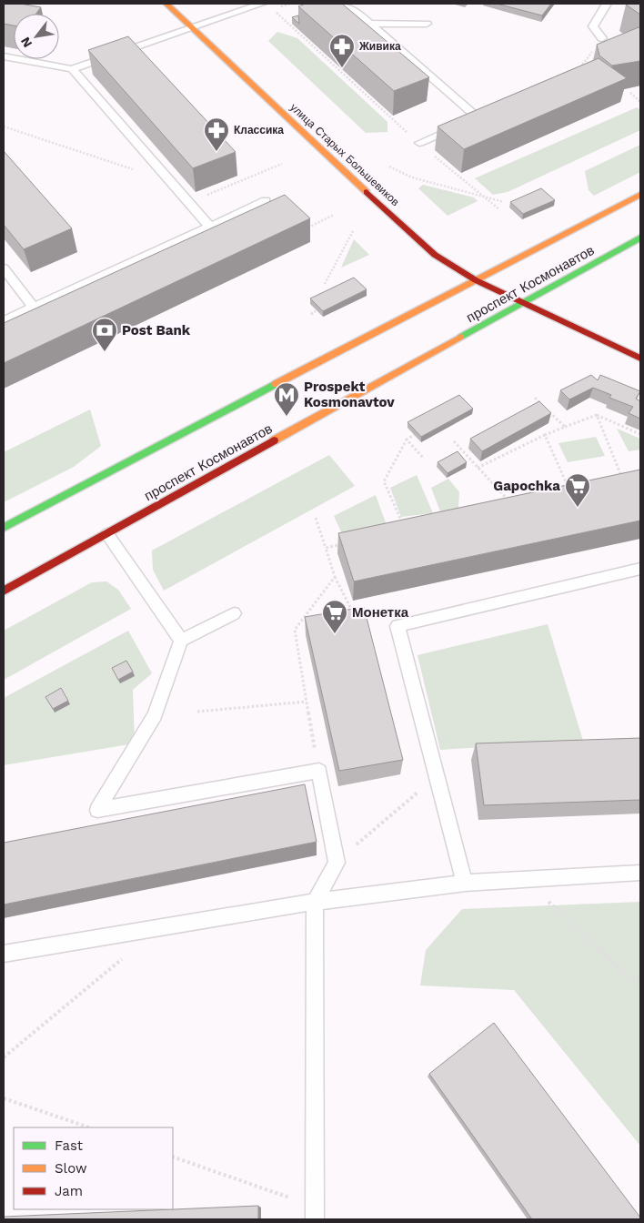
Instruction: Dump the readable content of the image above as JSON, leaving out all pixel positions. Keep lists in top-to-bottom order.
{
  "streets": {
    "main road": ["улица Старых Большевиков", "проспект Космонавтов"]
  },
  "crossings": [
    ["улица Старых Большевиков", "проспект Космонавтов"]
  ],
  "places": {
    "pharmacy": ["Живика", "Классика"],
    "bank": ["Post Bank"],
    "metro station": ["Prospekt Kosmonavtov"],
    "supermarket": ["Gapochka", "Монетка"]
  },
  "legend": ["Fast", "Slow", "Jam"],
  "north": "bottom left"
}
